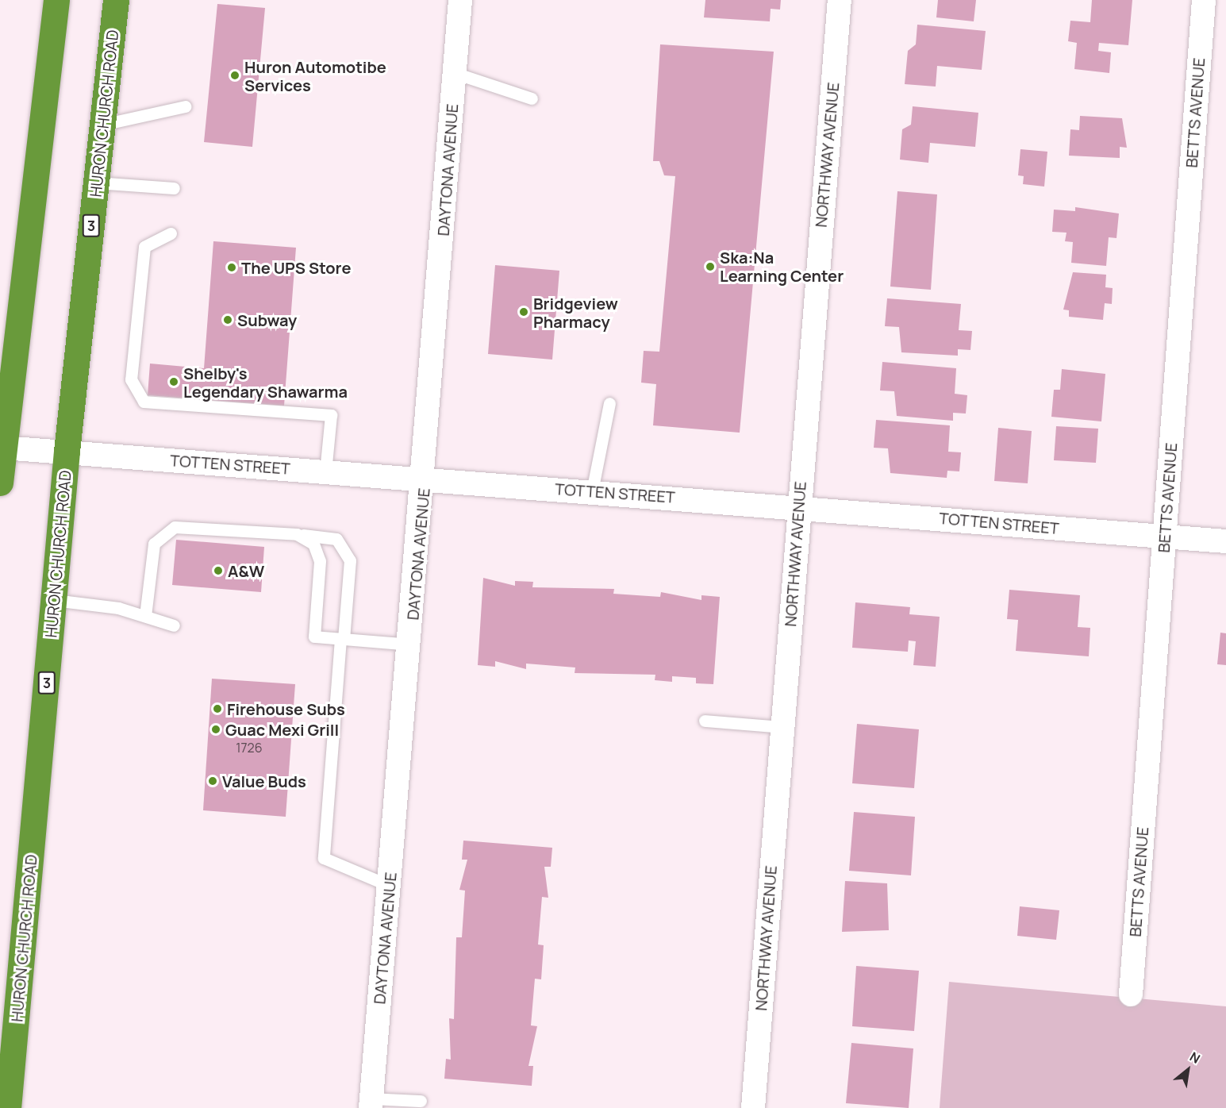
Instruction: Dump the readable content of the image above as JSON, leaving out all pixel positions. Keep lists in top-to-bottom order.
{
  "streets": {
    "highway": ["HURON CHURCH ROAD", "3"],
    "street": [
      "BETTS AVENUE",
      "NORTHWAY AVENUE",
      "DAYTONA AVENUE",
      "TOTTEN STREET"
    ]
  },
  "crossings": [
    ["BETTS AVENUE", "TOTTEN STREET"],
    ["HURON CHURCH ROAD", "TOTTEN STREET"],
    ["NORTHWAY AVENUE", "TOTTEN STREET"],
    ["DAYTONA AVENUE", "TOTTEN STREET"]
  ],
  "places": [
    "Huron Automotibe Services",
    "Ska:Na Learning Center",
    "The UPS Store",
    "Bridgeview Pharmacy",
    "Subway",
    "Shelby's Legendary Shawarma",
    "A&W",
    "Firehouse Subs",
    "Guac Mexi Grill",
    "Value Buds"
  ],
  "house_numbers": ["1726"],
  "north": "top right"
}
